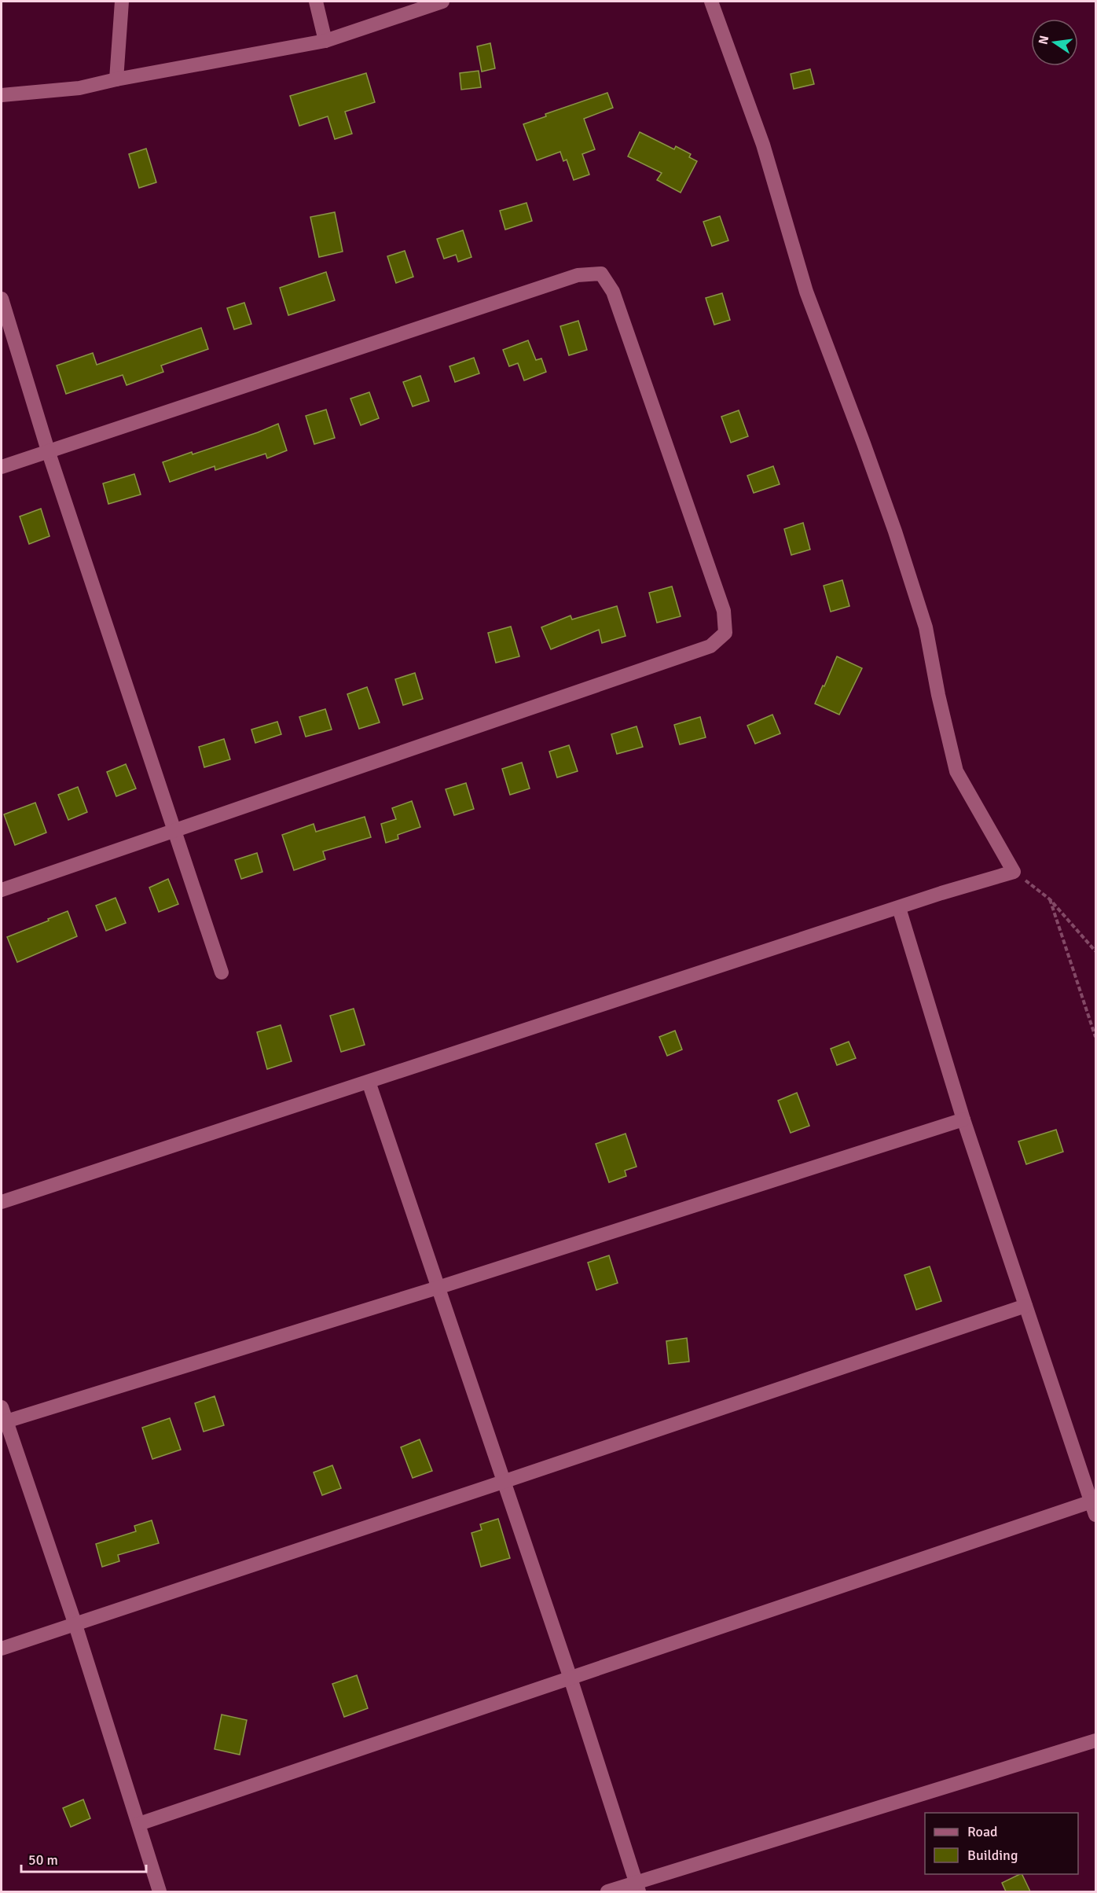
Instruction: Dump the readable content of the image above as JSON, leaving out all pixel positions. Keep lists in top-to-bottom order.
{
  "legend": ["Road", "Building"],
  "scale_bar": "50 m",
  "north": "left"
}
